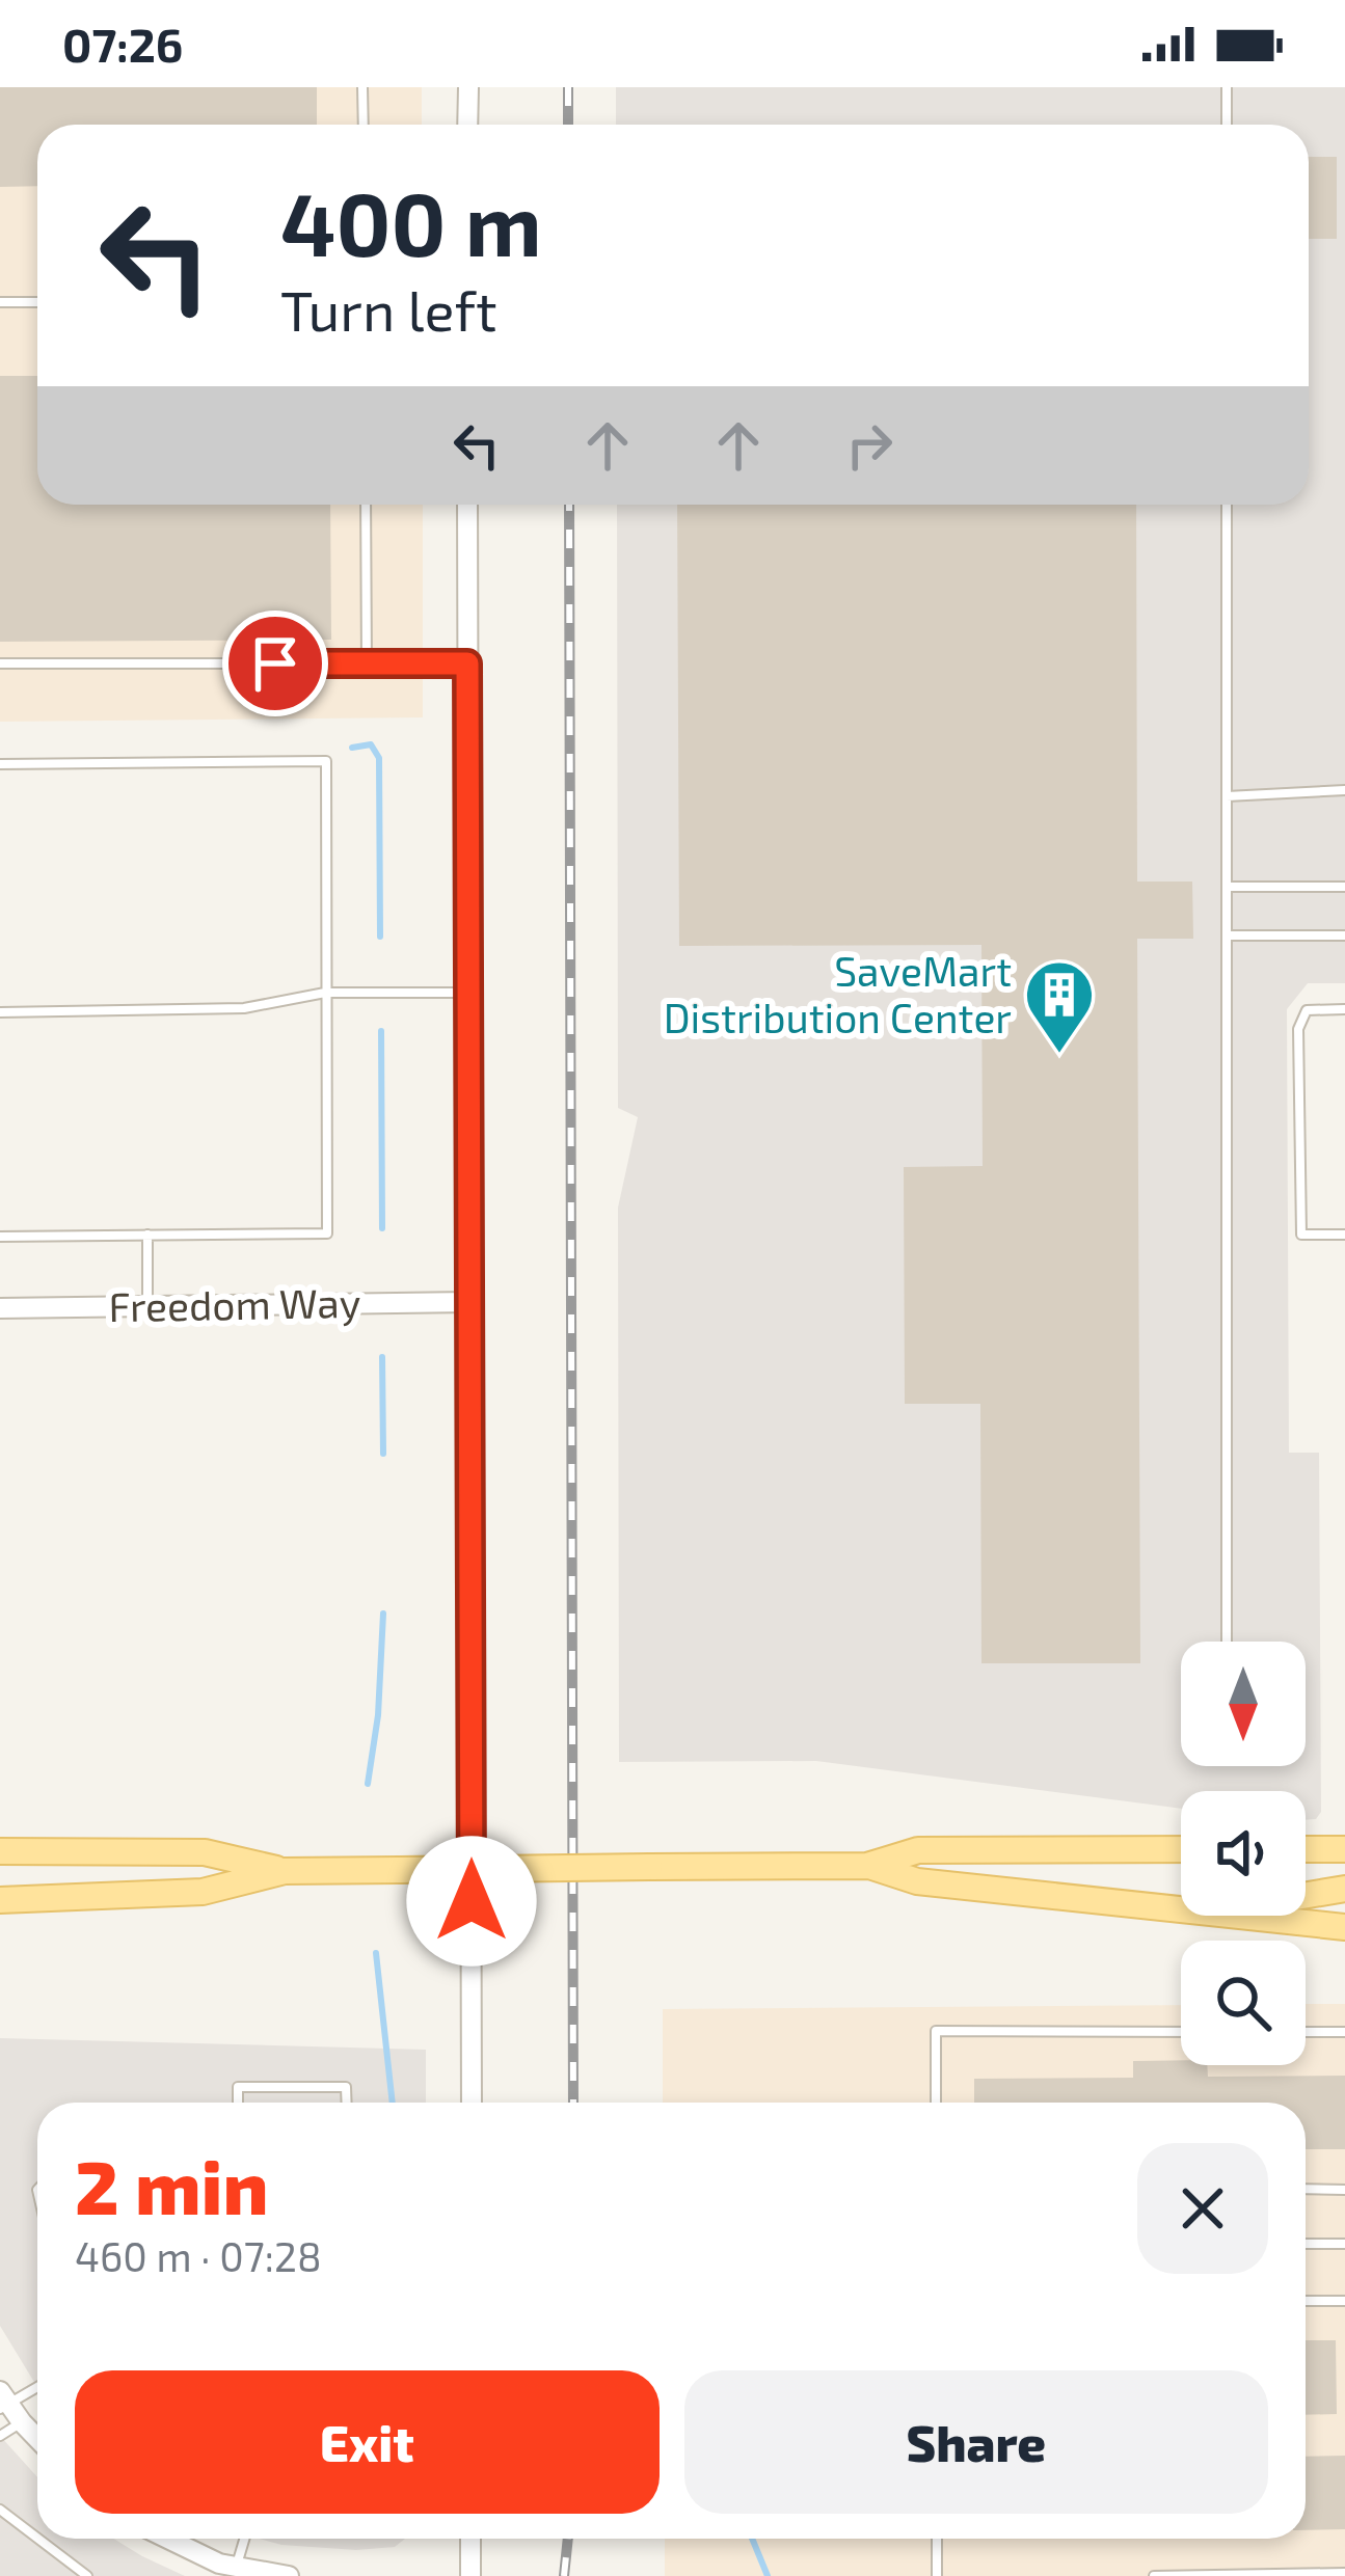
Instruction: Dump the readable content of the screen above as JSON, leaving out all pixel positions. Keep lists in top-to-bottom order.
{
  "streets": {
    "street": ["Freedom Way"]
  },
  "places": {
    "building": ["SaveMart Distribution Center"]
  },
  "north": "bottom",
  "page": {
    "status": "07:26",
    "turn": ["400 m", "Turn left"],
    "heading": ["2 min", "460 m · 07:28"],
    "buttons": ["Exit", "Share"]
  }
}
